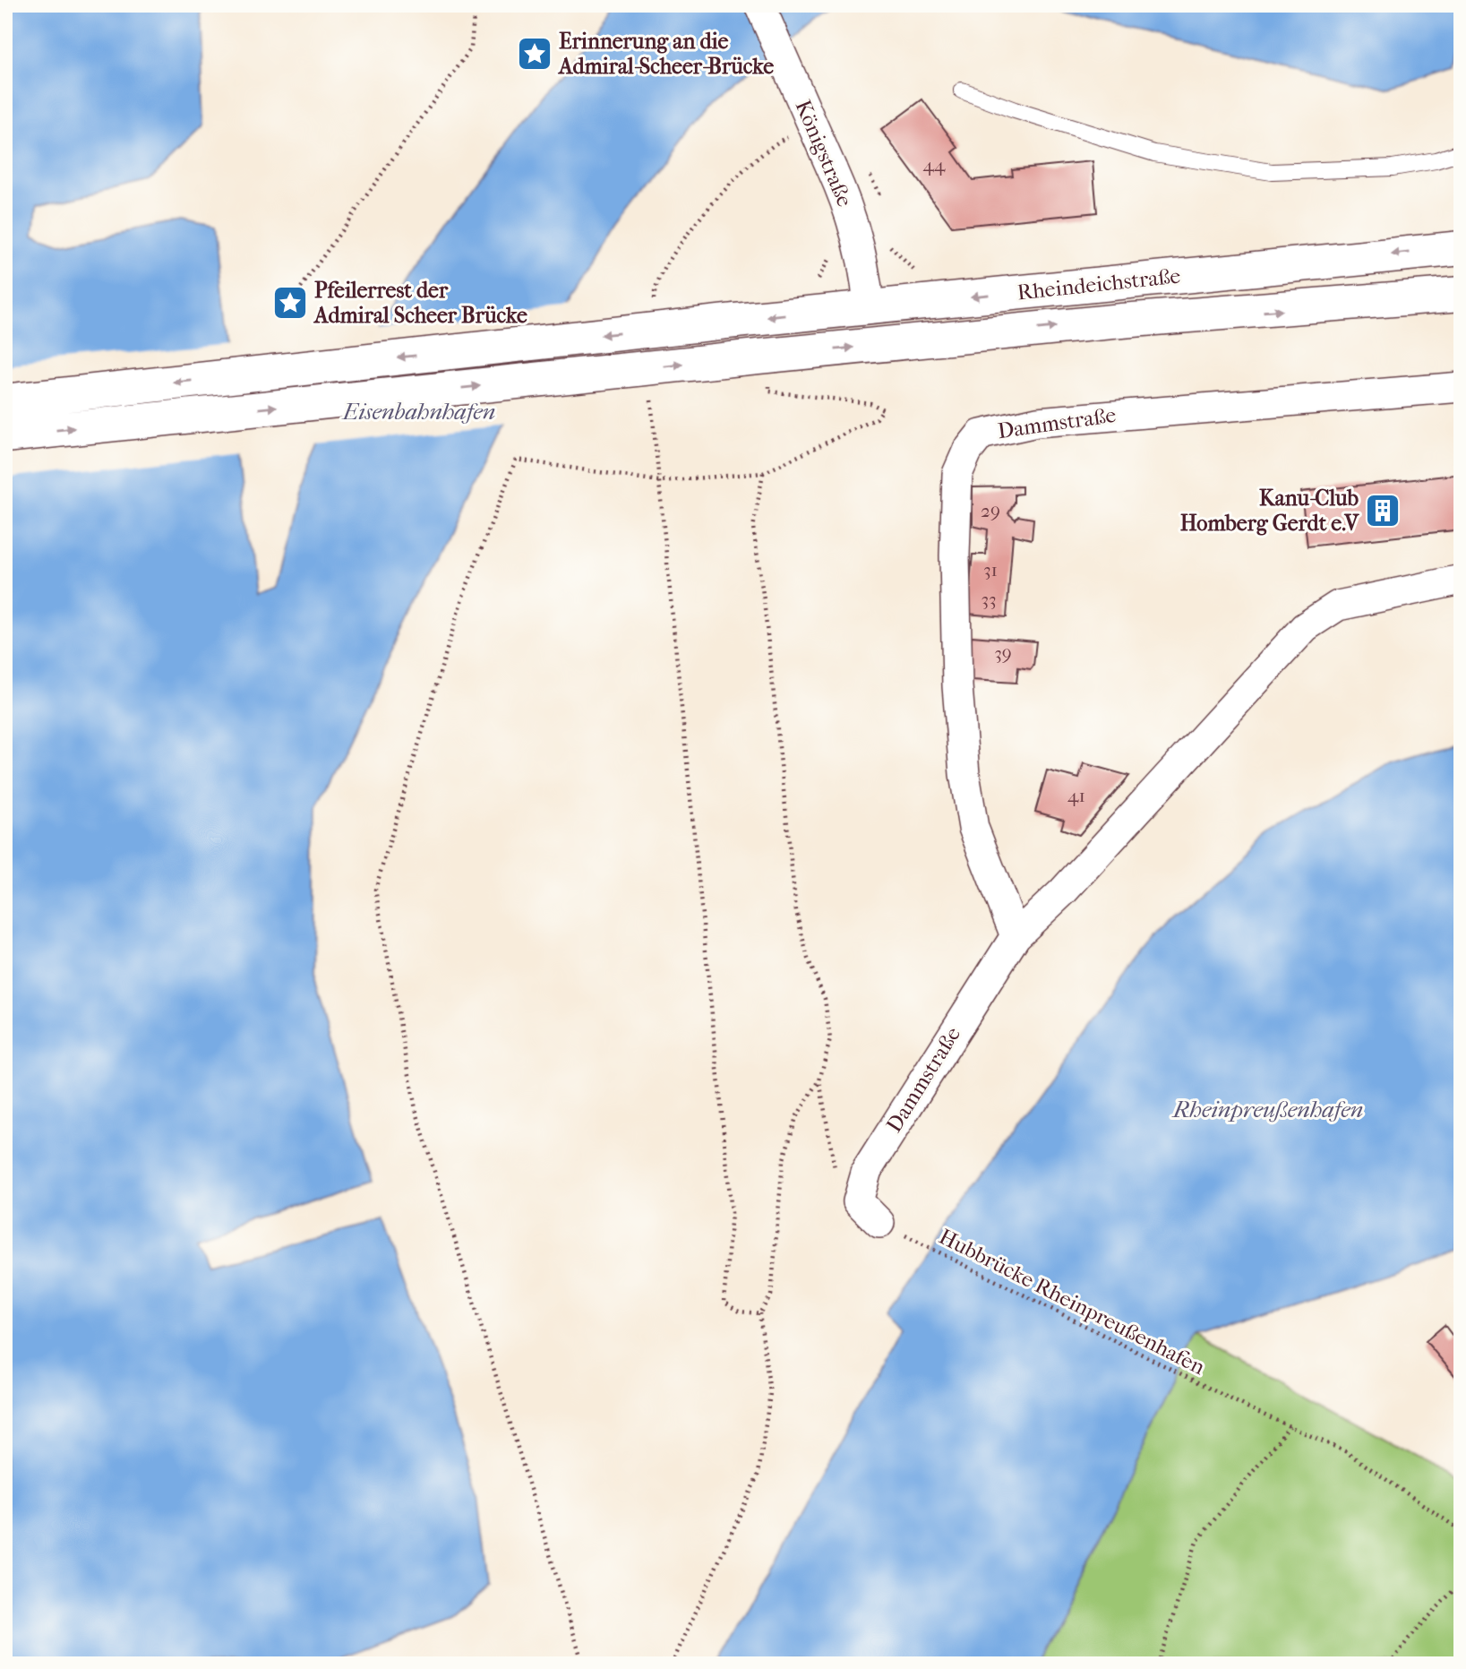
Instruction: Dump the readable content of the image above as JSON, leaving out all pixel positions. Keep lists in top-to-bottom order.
{
  "streets": {
    "main road": ["Rheindeichstraße"],
    "street": ["Königstraße", "Dammstraße"],
    "path": ["Hubbrücke Rheinpreußenhafen"]
  },
  "crossings": [
    ["Königstraße", "Rheindeichstraße"]
  ],
  "water": ["Eisenbahnhafen", "Rheinpreußenhafen"],
  "places": {
    "place": ["Erinnerung an die Admiral-Scheer-Brücke", "Pfeilerrest der Admiral Scheer Brücke"],
    "building": ["Kanu-Club Homberg Gerdt e.V"]
  },
  "house_numbers": [
    "44",
    "29",
    "31",
    "33",
    "39",
    "41"
  ]
}
